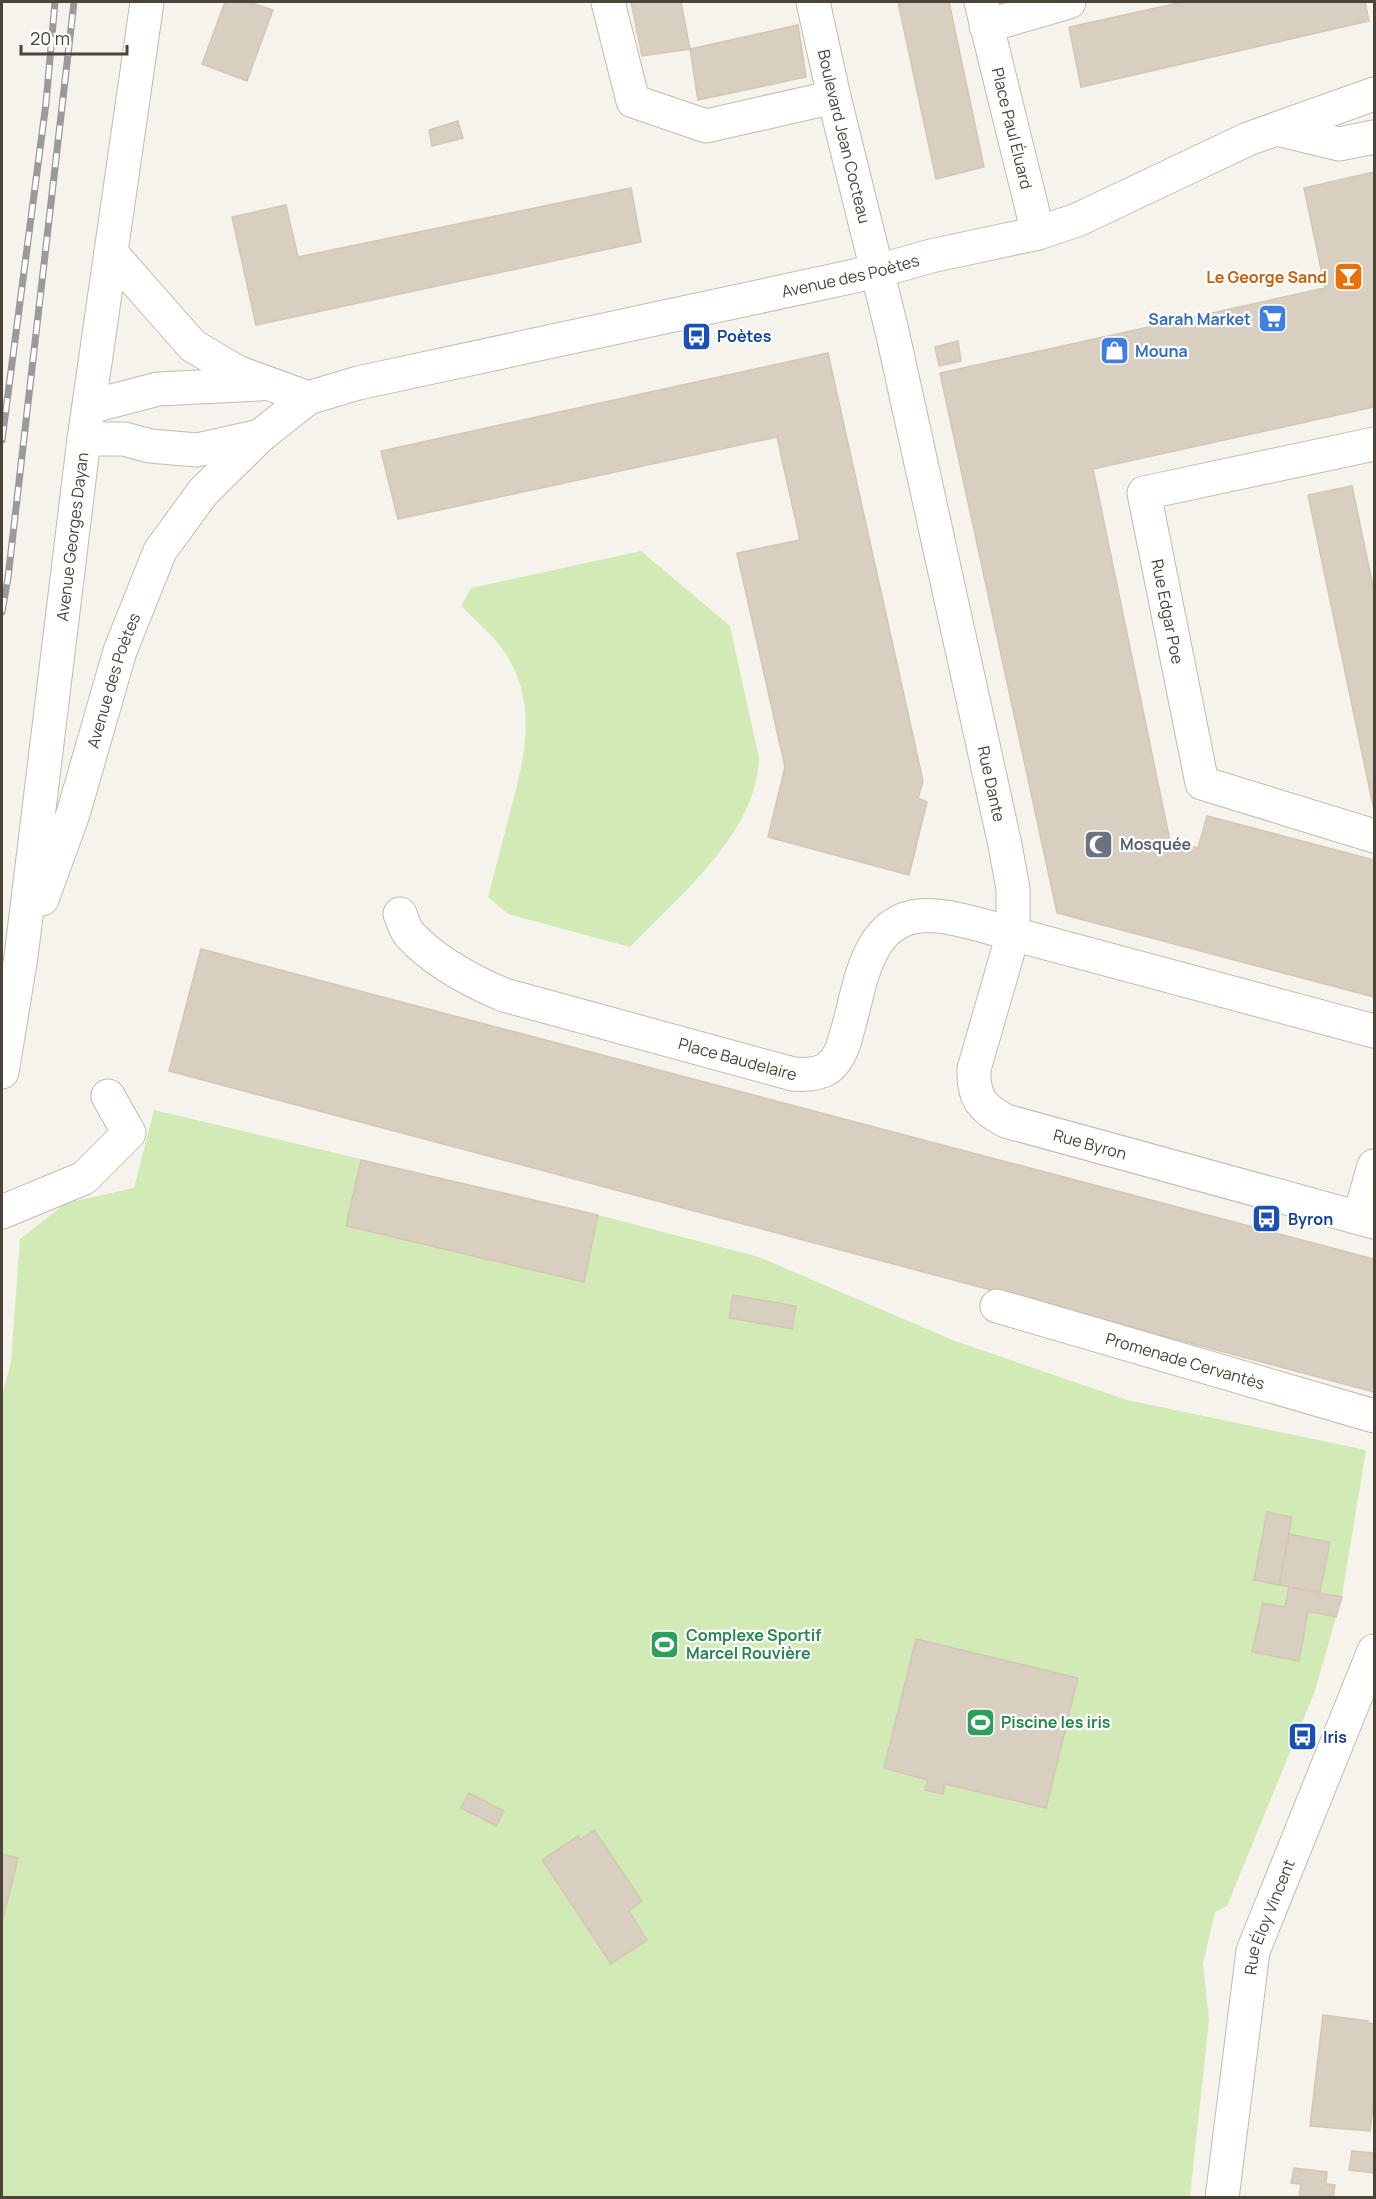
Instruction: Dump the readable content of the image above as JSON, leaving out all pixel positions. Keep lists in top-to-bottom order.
{
  "streets": {
    "street": [
      "Place Paul Éluard",
      "Boulevard Jean Cocteau",
      "Avenue des Poètes",
      "Avenue Georges Dayan",
      "Rue Edgar Poe",
      "Rue Dante",
      "Place Baudelaire",
      "Rue Byron",
      "Promenade Cervantès",
      "Rue Éloy Vincent"
    ]
  },
  "crossings": [
    ["Place Paul Éluard", "Avenue des Poètes"],
    ["Boulevard Jean Cocteau", "Avenue des Poètes"],
    ["Boulevard Jean Cocteau", "Rue Dante"],
    ["Avenue des Poètes", "Avenue Georges Dayan"],
    ["Avenue des Poètes", "Rue Dante"],
    ["Rue Dante", "Place Baudelaire"],
    ["Rue Dante", "Rue Byron"],
    ["Place Baudelaire", "Rue Byron"]
  ],
  "places": {
    "bar": ["Le George Sand"],
    "supermarket": ["Sarah Market"],
    "bus stop": ["Poètes", "Byron", "Iris"],
    "shop": ["Mouna"],
    "mosque": ["Mosquée"],
    "sports": ["Complexe Sportif Marcel Rouvière", "Piscine les iris"]
  },
  "scale_bar": "20 m"
}
